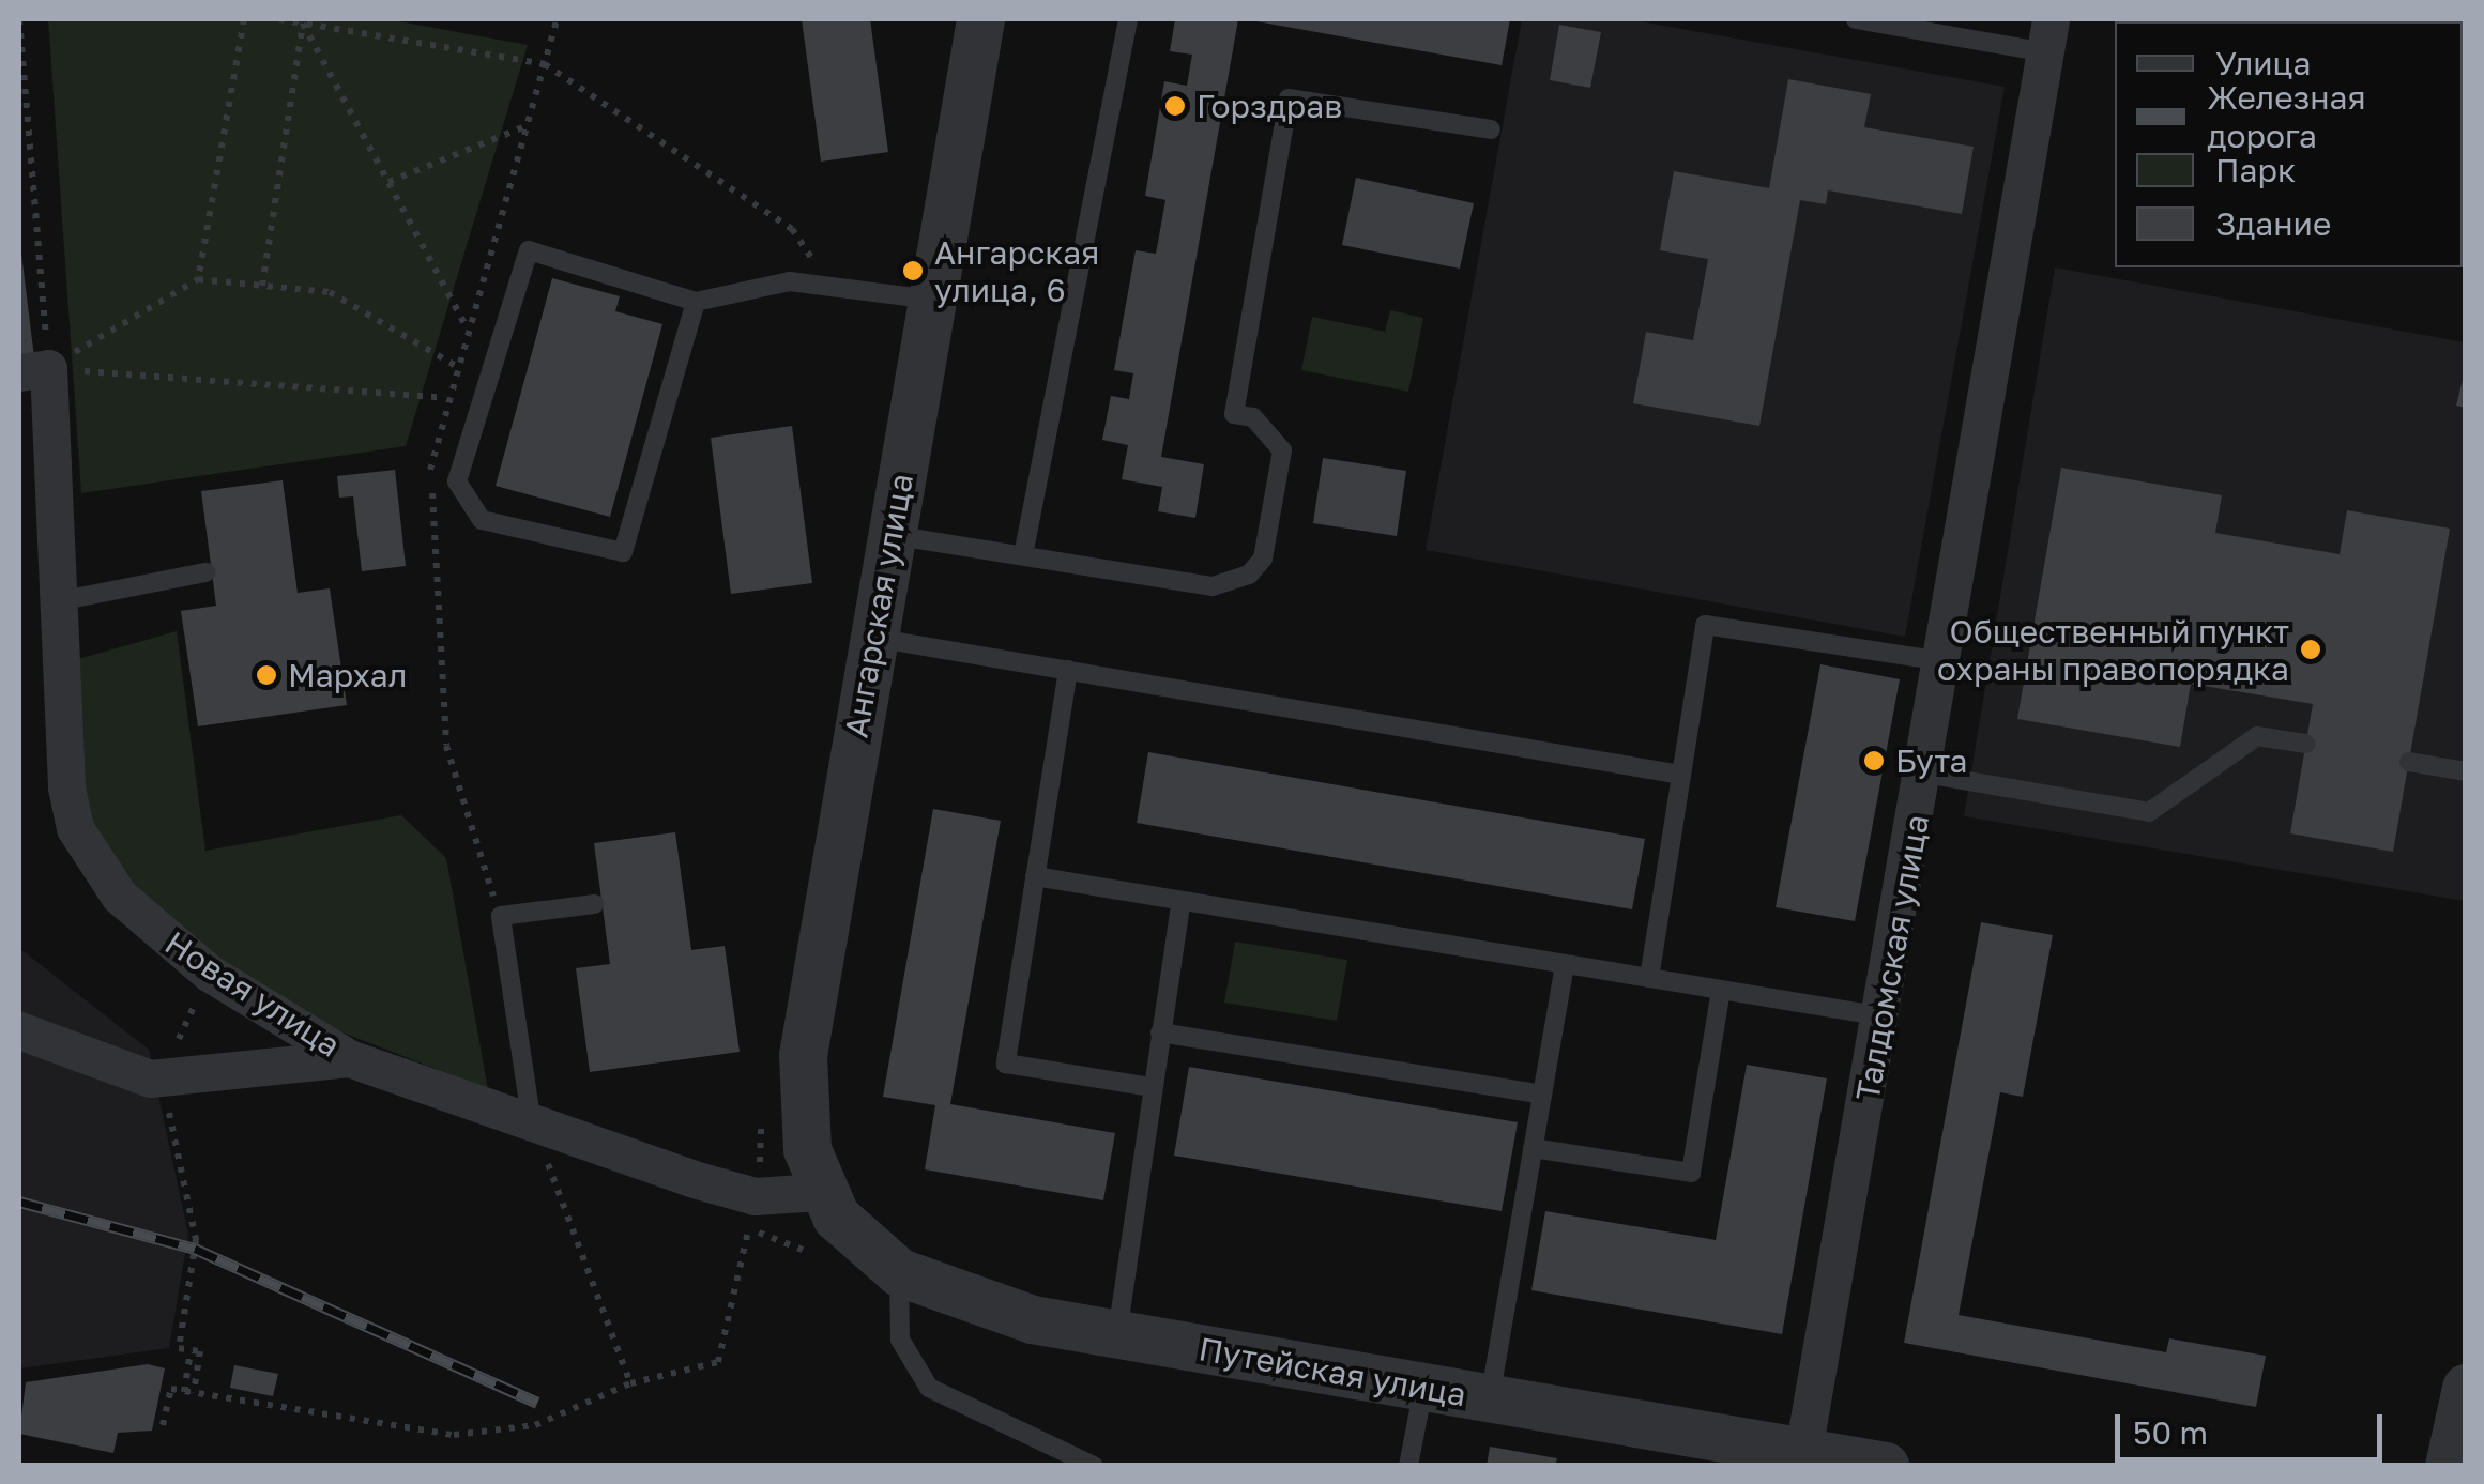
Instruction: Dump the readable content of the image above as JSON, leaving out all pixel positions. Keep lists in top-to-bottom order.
{
  "streets": {
    "street": [
      "Ангарская улица",
      "Талдомская улица",
      "Новая улица",
      "Путейская улица"
    ]
  },
  "crossings": [
    ["Ангарская улица", "Новая улица"],
    ["Ангарская улица", "Путейская улица"],
    ["Талдомская улица", "Путейская улица"],
    ["Новая улица", "Путейская улица"]
  ],
  "places": [
    "Горздрав",
    "Ангарская улица, 6",
    "Общественный пункт охраны правопорядка",
    "Мархал",
    "Бута"
  ],
  "legend": [
    "Улица",
    "Железная дорога",
    "Парк",
    "Здание"
  ],
  "scale_bar": "50 m"
}
